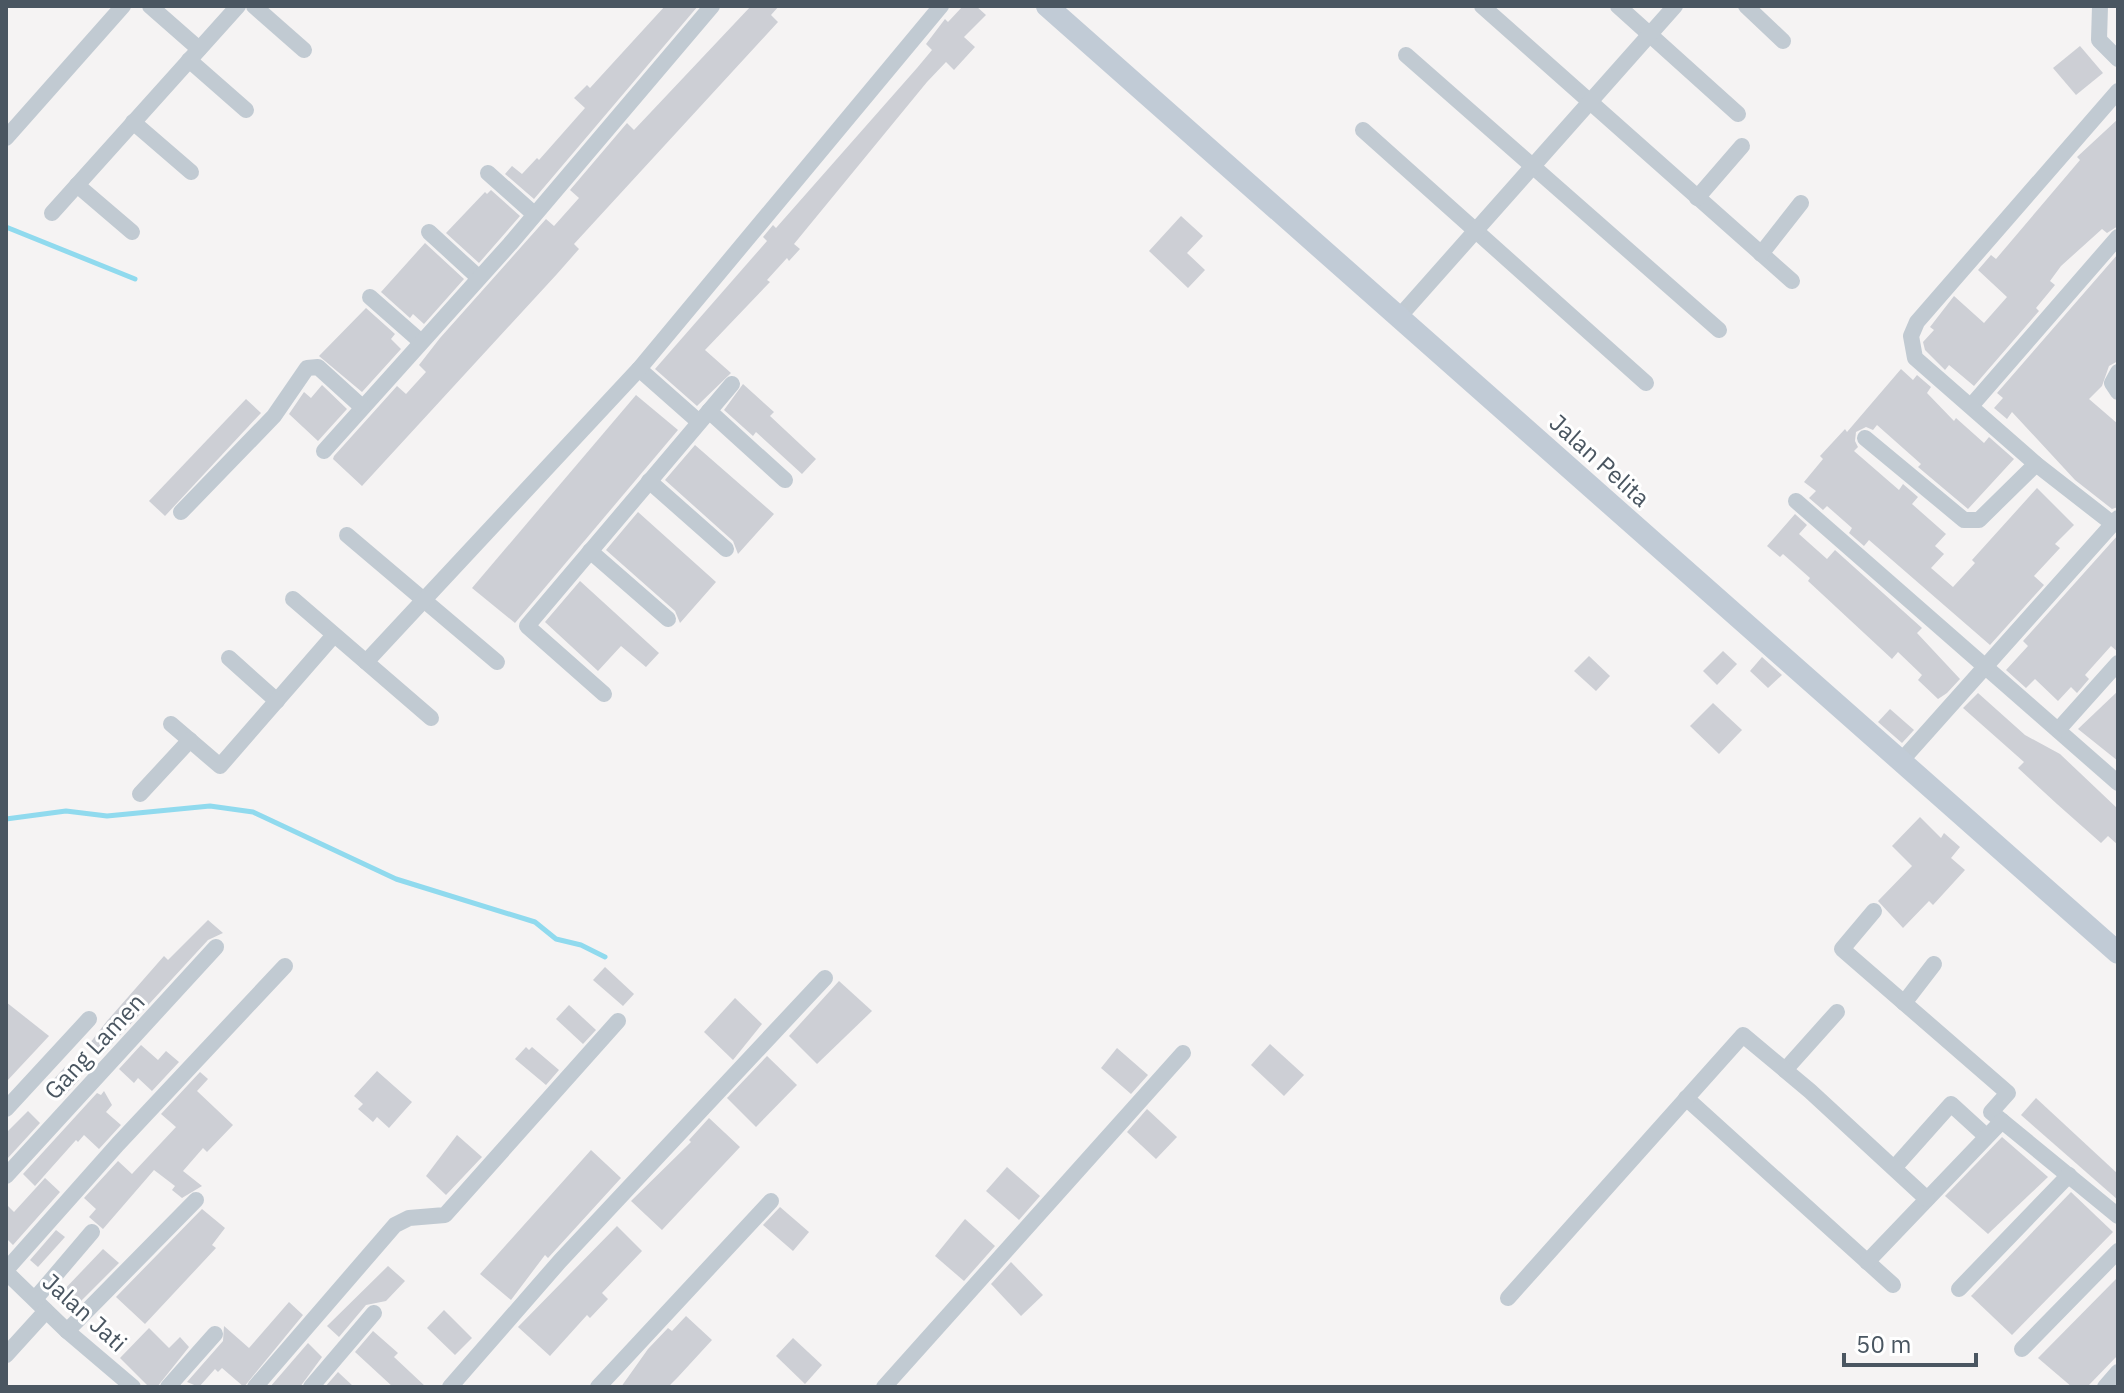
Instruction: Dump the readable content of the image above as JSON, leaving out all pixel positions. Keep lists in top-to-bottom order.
{
  "streets": {
    "street": ["Jalan Pelita", "Gang Lamen", "Jalan Jati"]
  },
  "scale_bar": "50 m"
}
